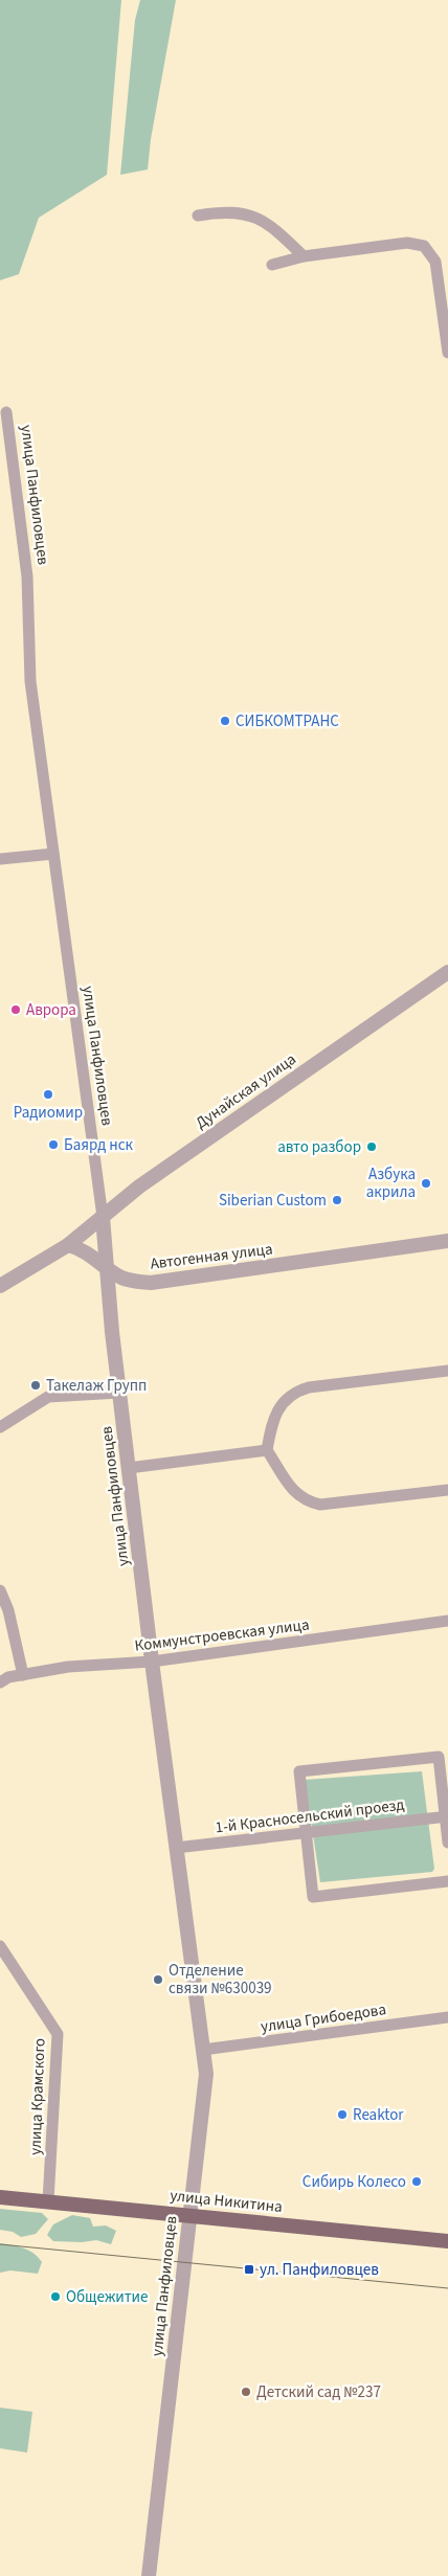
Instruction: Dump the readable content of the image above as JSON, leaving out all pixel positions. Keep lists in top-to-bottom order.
{
  "streets": {
    "main road": ["улица Никитина"],
    "street": [
      "улица Панфиловцев",
      "Дунайская улица",
      "Автогенная улица",
      "Коммунстроевская улица",
      "1-й Красносельский проезд",
      "улица Грибоедова",
      "улица Крамского"
    ]
  },
  "crossings": [
    ["улица Панфиловцев", "Дунайская улица"],
    ["улица Панфиловцев", "Автогенная улица"],
    ["улица Панфиловцев", "Коммунстроевская улица"],
    ["улица Панфиловцев", "1-й Красносельский проезд"],
    ["улица Панфиловцев", "улица Грибоедова"],
    ["улица Панфиловцев", "улица Никитина"],
    ["Дунайская улица", "Автогенная улица"],
    ["улица Крамского", "улица Никитина"]
  ],
  "places": {
    "other": [
      "СИБКОМТРАНС",
      "Аврора",
      "Радиомир",
      "Баярд нск",
      "авто разбор",
      "Азбука акрила",
      "Siberian Custom",
      "Такелаж Групп",
      "Отделение связи №630039",
      "Reaktor",
      "Сибирь Колесо",
      "Общежитие",
      "Детский сад №237"
    ],
    "transit": ["ул. Панфиловцев"]
  }
}
